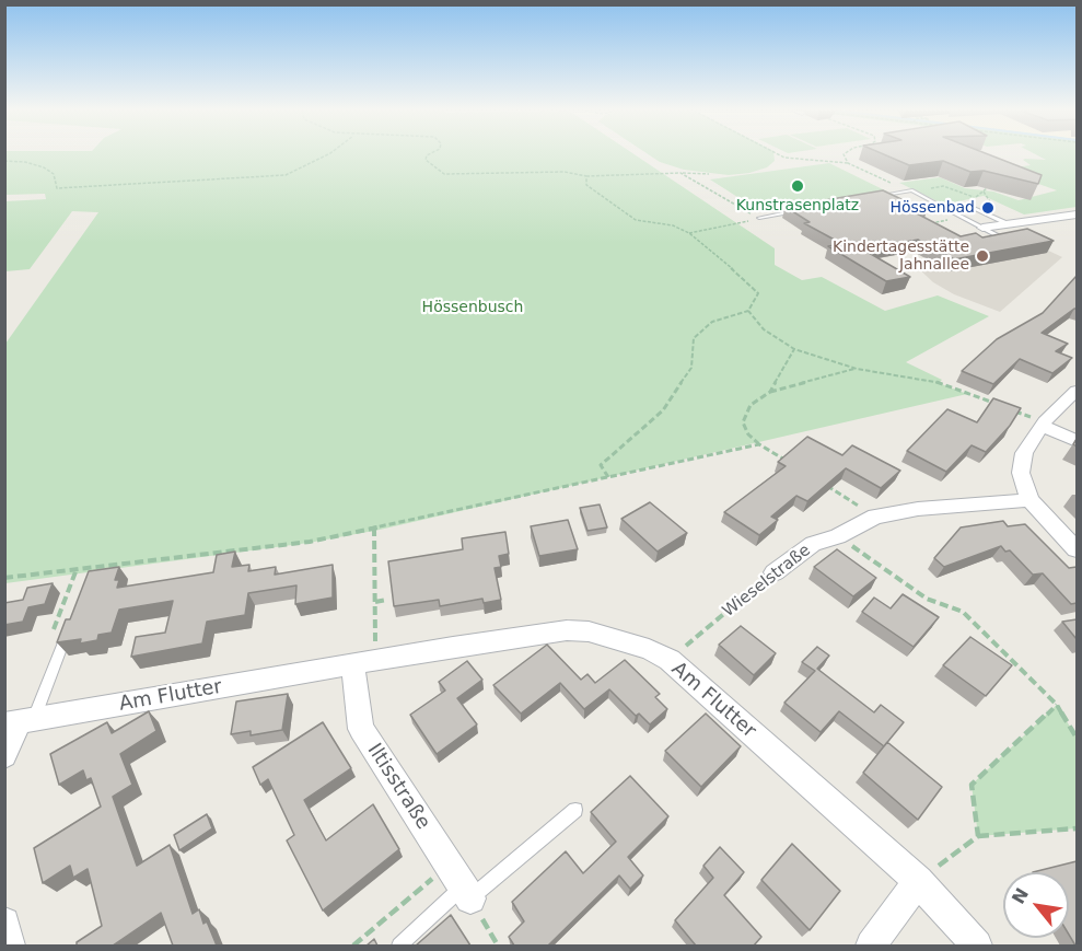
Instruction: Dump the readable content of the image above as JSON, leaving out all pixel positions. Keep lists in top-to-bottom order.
{
  "streets": {
    "street": ["Wieselstraße", "Am Flutter", "Iltisstraße"]
  },
  "crossings": [
    ["Wieselstraße", "Am Flutter"],
    ["Am Flutter", "Iltisstraße"]
  ],
  "parks": ["Hössenbusch"],
  "places": ["Kunstrasenplatz", "Hössenbad", "Kindertagesstätte Jahnallee"],
  "north": "top left"
}
